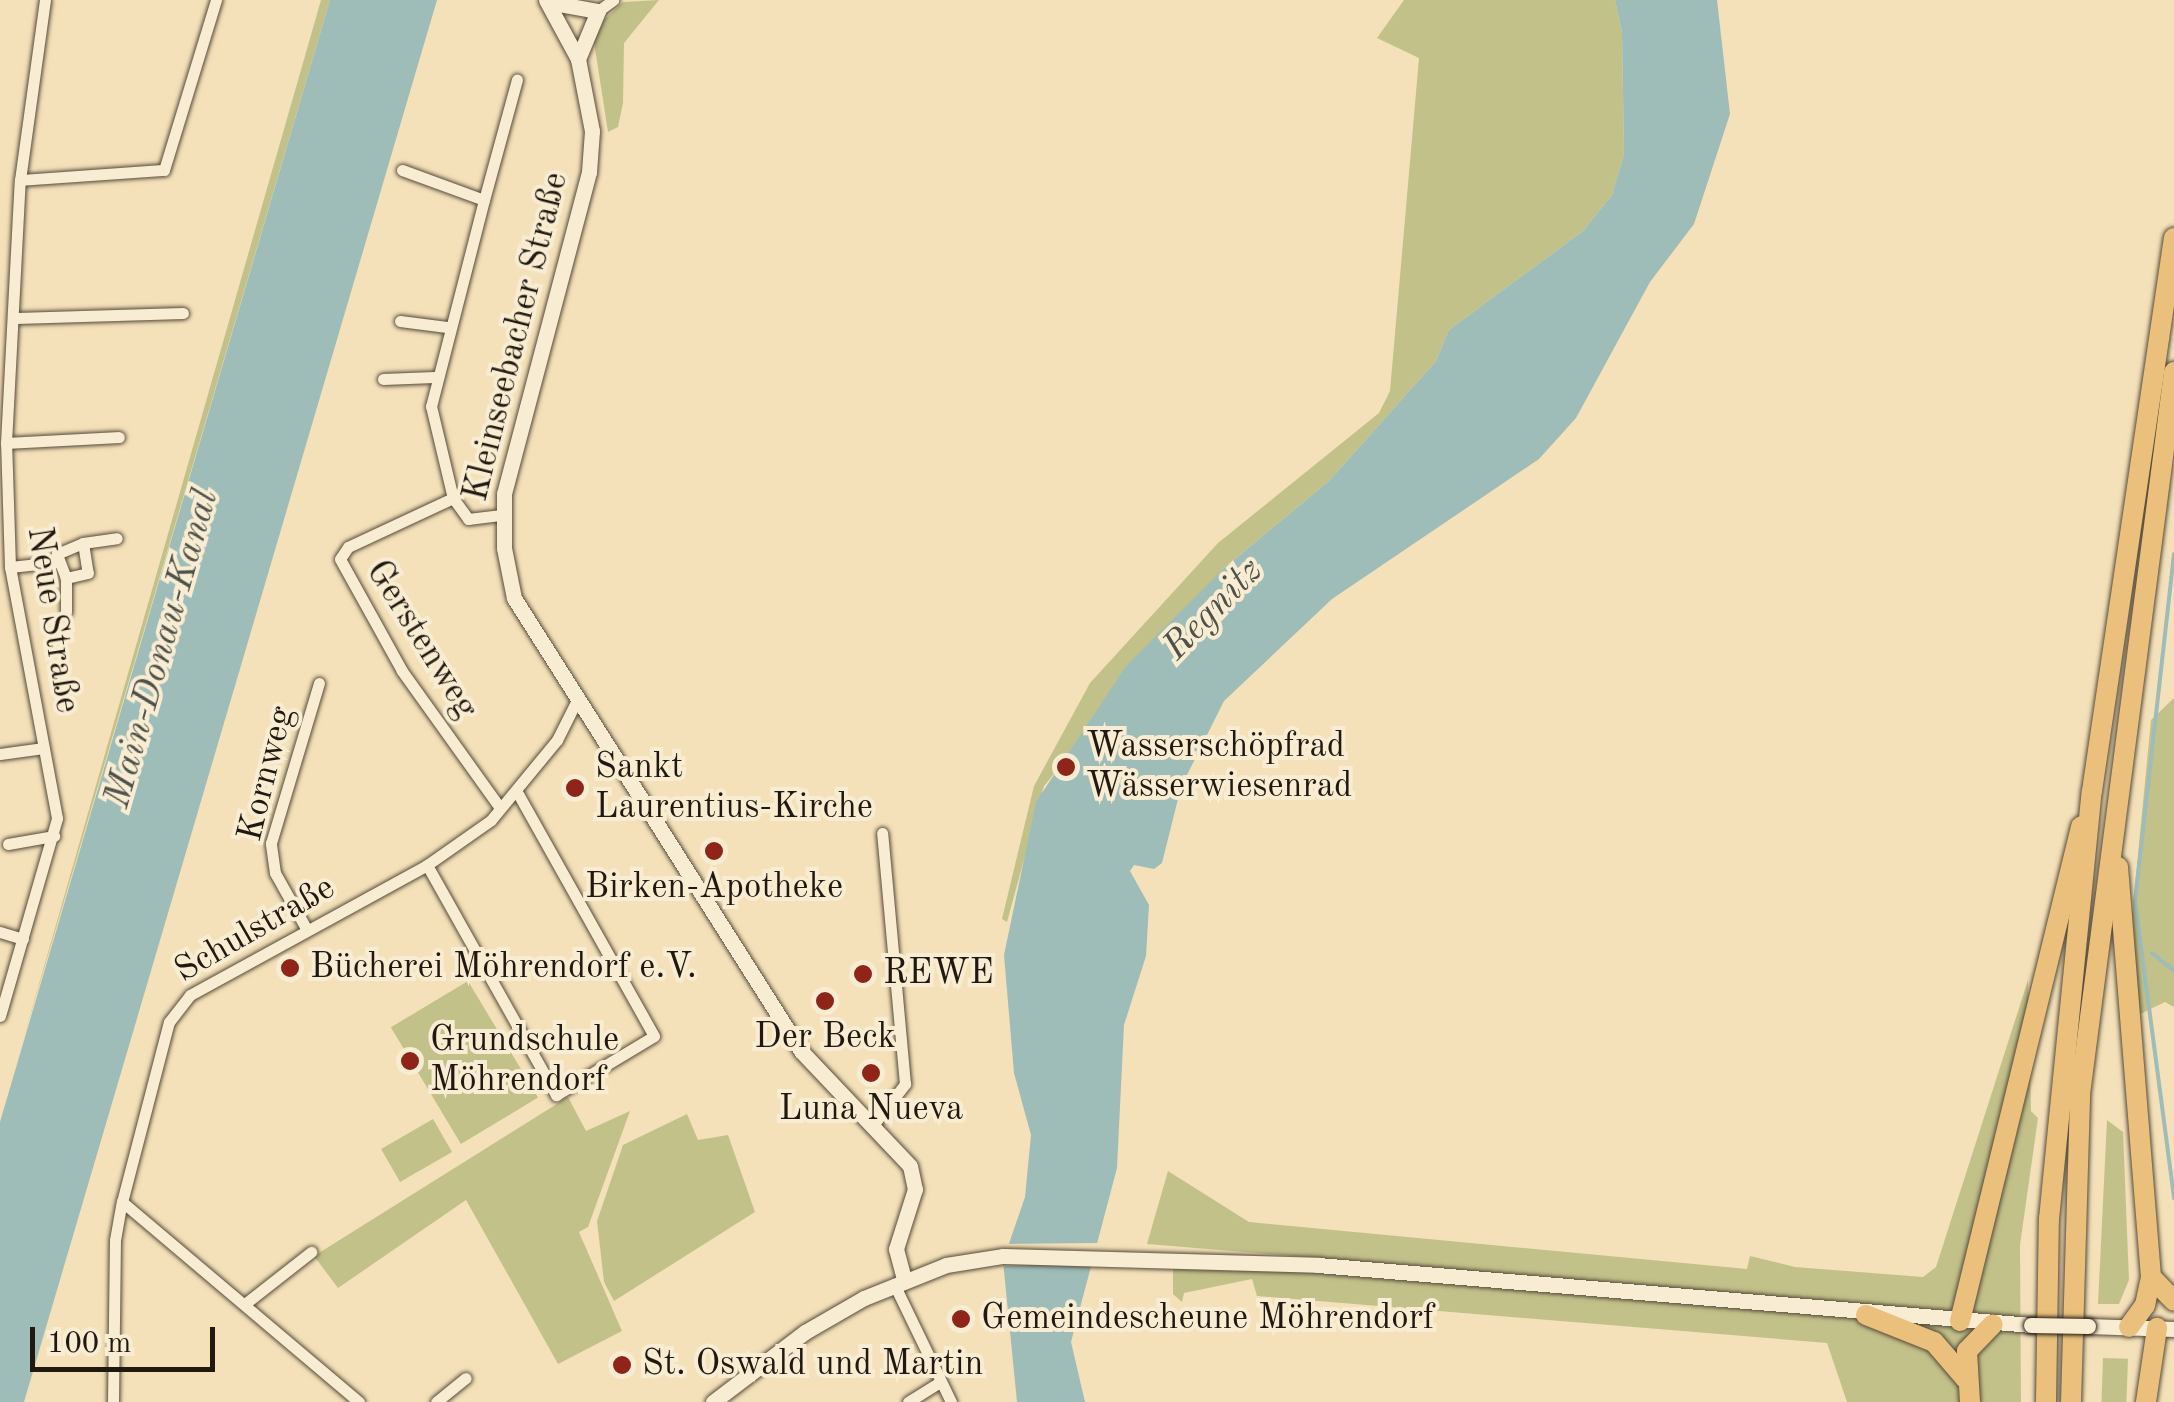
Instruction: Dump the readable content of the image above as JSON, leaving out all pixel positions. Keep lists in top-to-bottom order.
{
  "streets": {
    "street": [
      "Kleinseebacher Straße",
      "Neue Straße",
      "Gerstenweg",
      "Kornweg",
      "Schulstraße"
    ]
  },
  "crossings": [
    ["Kleinseebacher Straße", "Schulstraße"],
    ["Gerstenweg", "Schulstraße"],
    ["Kornweg", "Schulstraße"]
  ],
  "water": ["Regnitz", "Main-Donau-Kanal"],
  "places": [
    "Wasserschöpfrad Wässerwiesenrad",
    "Sankt Laurentius-Kirche",
    "Birken-Apotheke",
    "Bücherei Möhrendorf e.V.",
    "REWE",
    "Der Beck",
    "Grundschule Möhrendorf",
    "Luna Nueva",
    "Gemeindescheune Möhrendorf",
    "St. Oswald und Martin"
  ],
  "scale_bar": "100 m"
}
